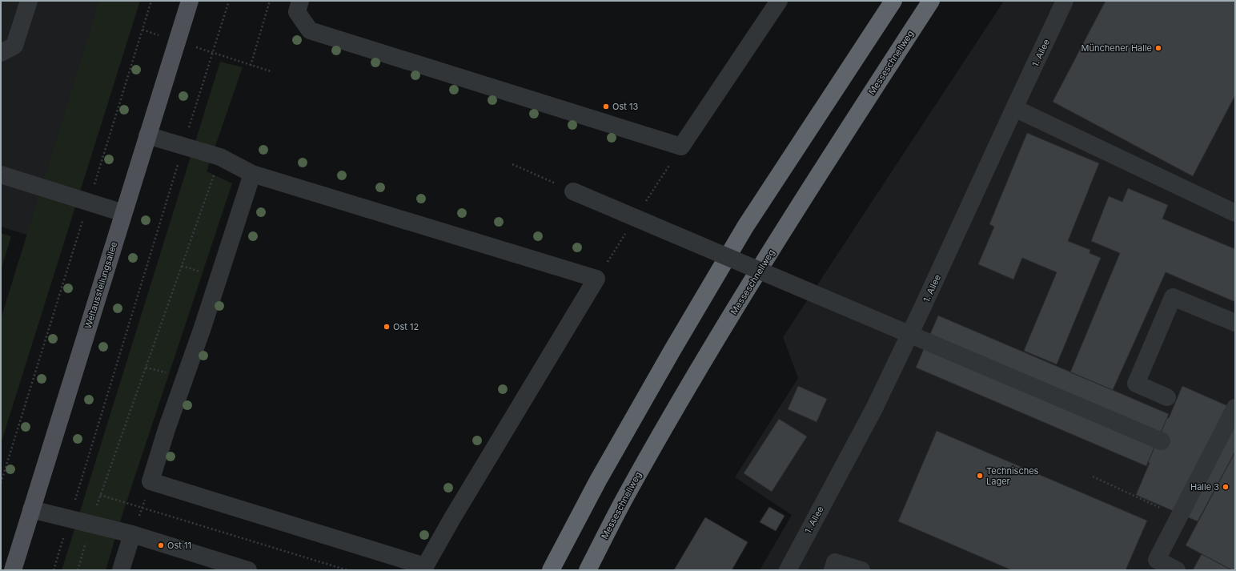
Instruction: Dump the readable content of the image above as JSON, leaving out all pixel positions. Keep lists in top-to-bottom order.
{
  "streets": {
    "highway": ["Messeschnellweg"],
    "main road": ["Weltausstellungsallee"],
    "street": ["1. Allee"]
  },
  "places": [
    "Münchener Halle",
    "Ost 13",
    "Ost 12",
    "Technisches Lager",
    "Halle 3",
    "Ost 11"
  ]
}
